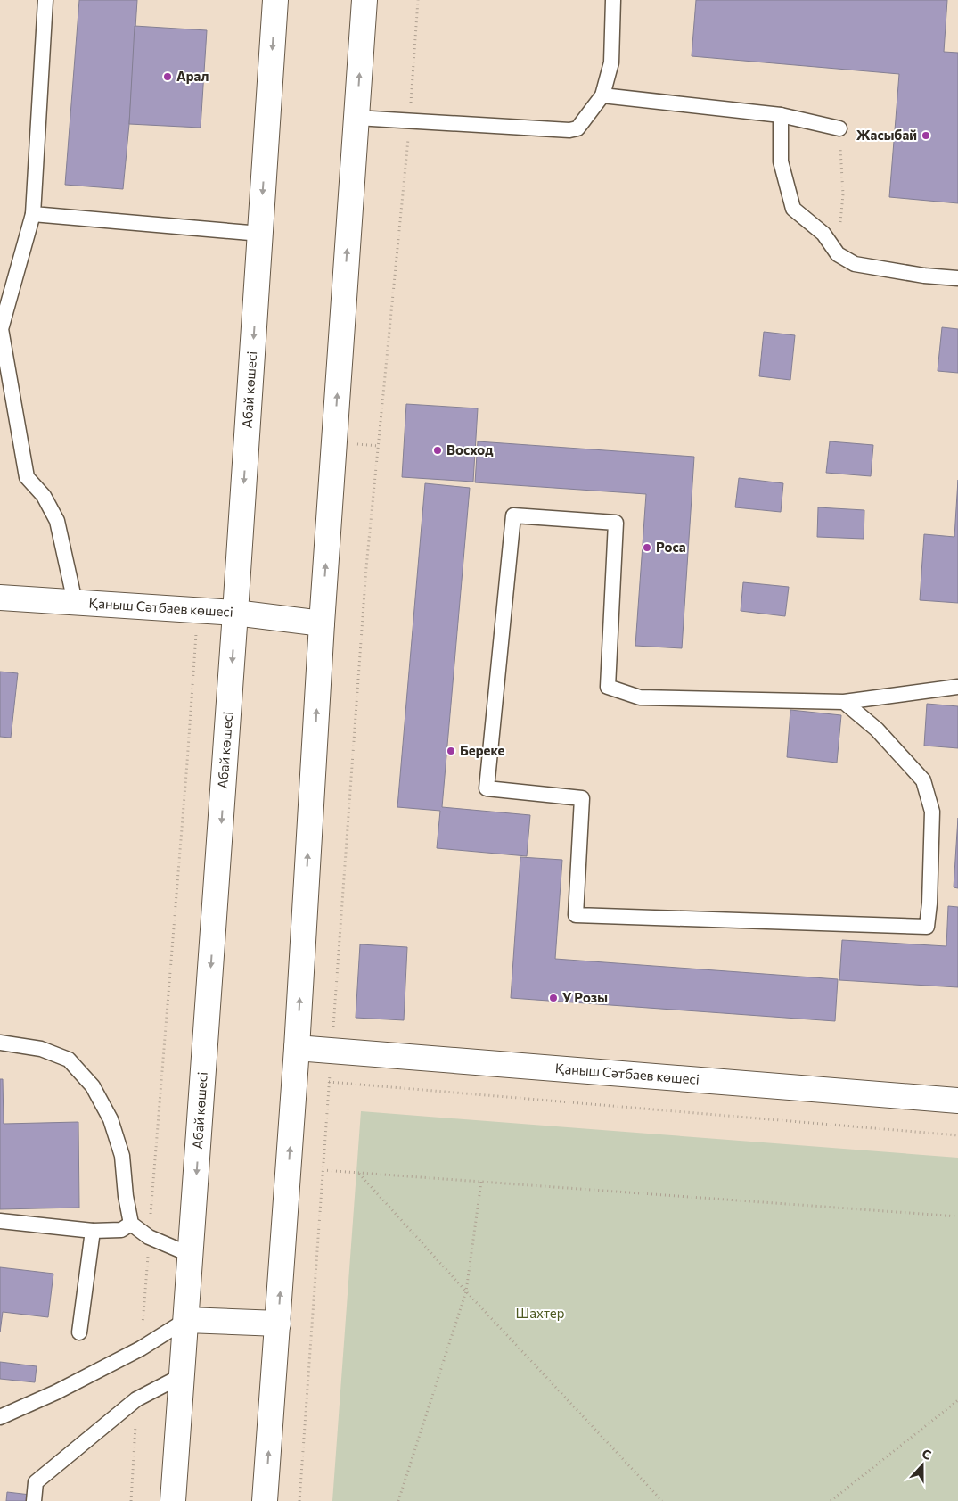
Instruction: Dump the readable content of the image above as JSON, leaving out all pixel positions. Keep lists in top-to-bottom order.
{
  "streets": {
    "main road": ["Абай көшесі", "Қаныш Сәтбаев көшесі"]
  },
  "crossings": [
    ["Абай көшесі", "Қаныш Сәтбаев көшесі"]
  ],
  "parks": ["Шахтер"],
  "places": [
    "Арал",
    "Жасыбай",
    "Восход",
    "Роса",
    "Береке",
    "У Розы"
  ],
  "north": "top"
}
